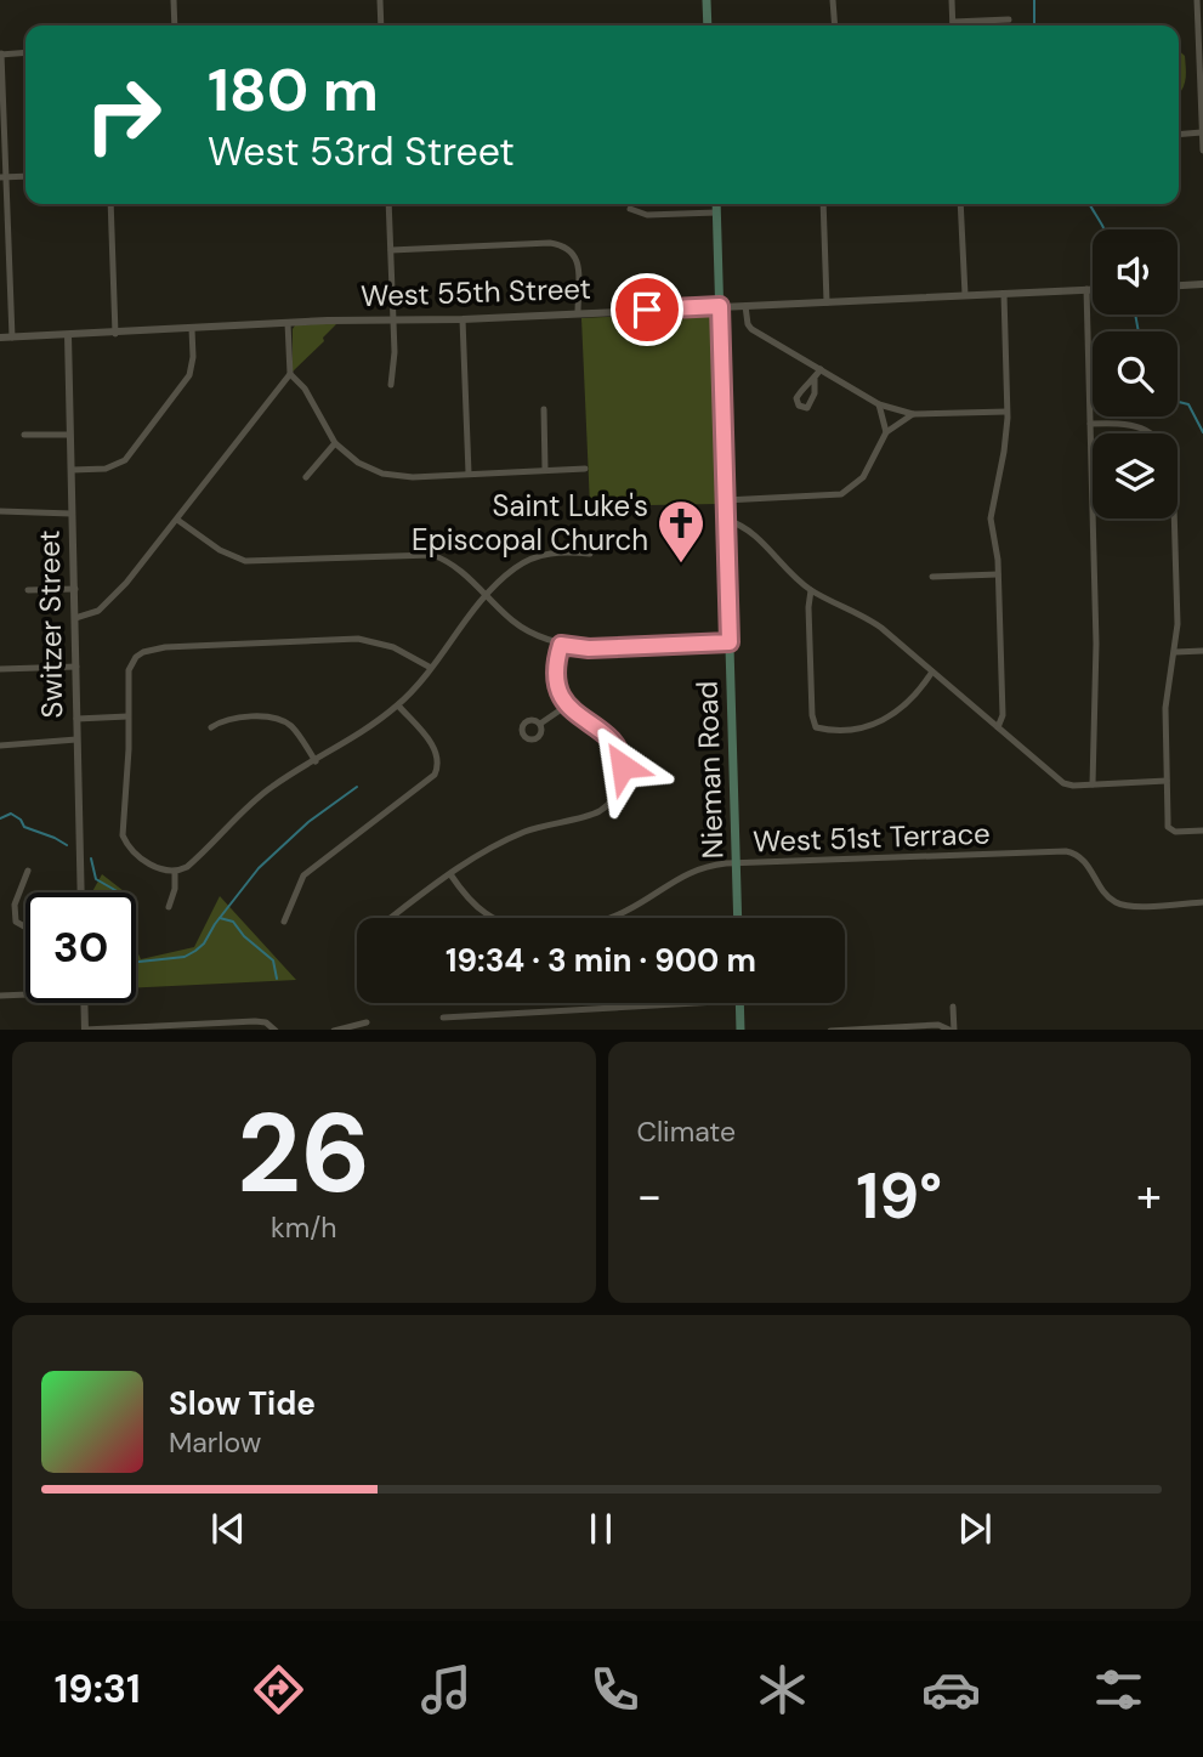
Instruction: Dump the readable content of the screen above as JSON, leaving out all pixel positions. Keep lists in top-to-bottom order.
{
  "streets": {
    "main road": ["Nieman Road"],
    "street": ["West 55th Street", "Switzer Street", "West 51st Terrace"]
  },
  "crossings": [
    ["West 55th Street", "Switzer Street"],
    ["West 55th Street", "Nieman Road"],
    ["Nieman Road", "West 51st Terrace"]
  ],
  "places": {
    "church": ["Saint Luke's Episcopal Church"]
  },
  "page": {
    "turn": ["180 m", "West 53rd Street"],
    "limit": "30",
    "trip": "19:34 · 3 min · 900 m",
    "tile": [
      ["26", "km/h"],
      "Climate"
    ],
    "heat": ["−", "19°", "+"],
    "song": ["Slow Tide", "Marlow"],
    "tabs": "19:31"
  }
}
